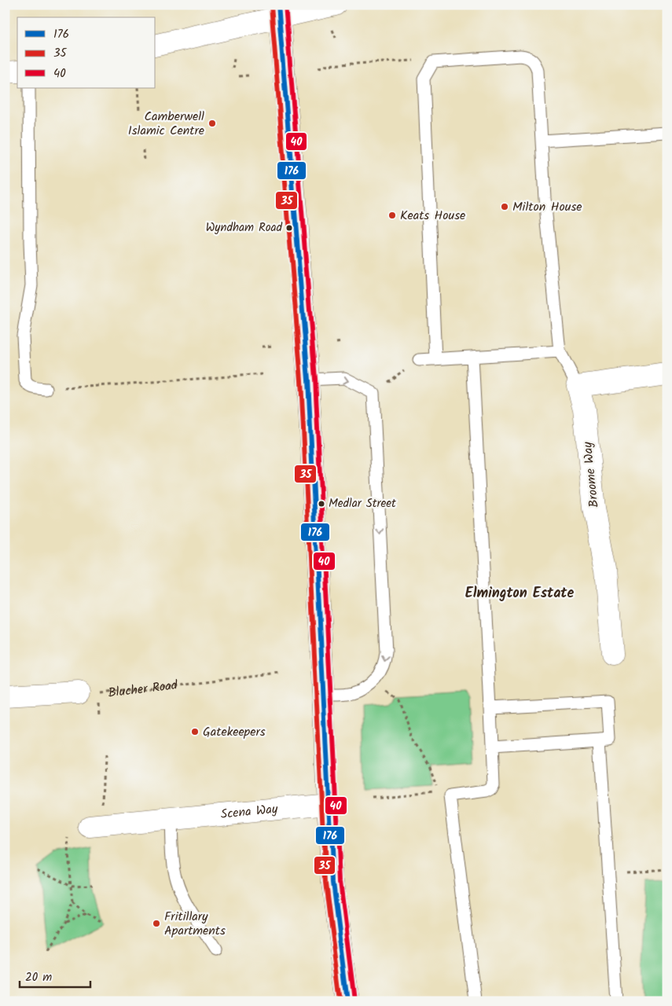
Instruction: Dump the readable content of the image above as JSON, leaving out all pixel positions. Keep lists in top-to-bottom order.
{
  "streets": {
    "main road": ["Broome Way", "Scena Way"],
    "path": ["Blucher Road"]
  },
  "districts": ["Elmington Estate"],
  "places": [
    "Camberwell Islamic Centre",
    "Milton House",
    "Keats House",
    "Wyndham Road",
    "Medlar Street",
    "Gatekeepers",
    "Fritillary Apartments"
  ],
  "lines": ["transit line 176", "transit line 40", "transit line 35"],
  "legend": ["176", "35", "40"],
  "scale_bar": "20 m"
}
